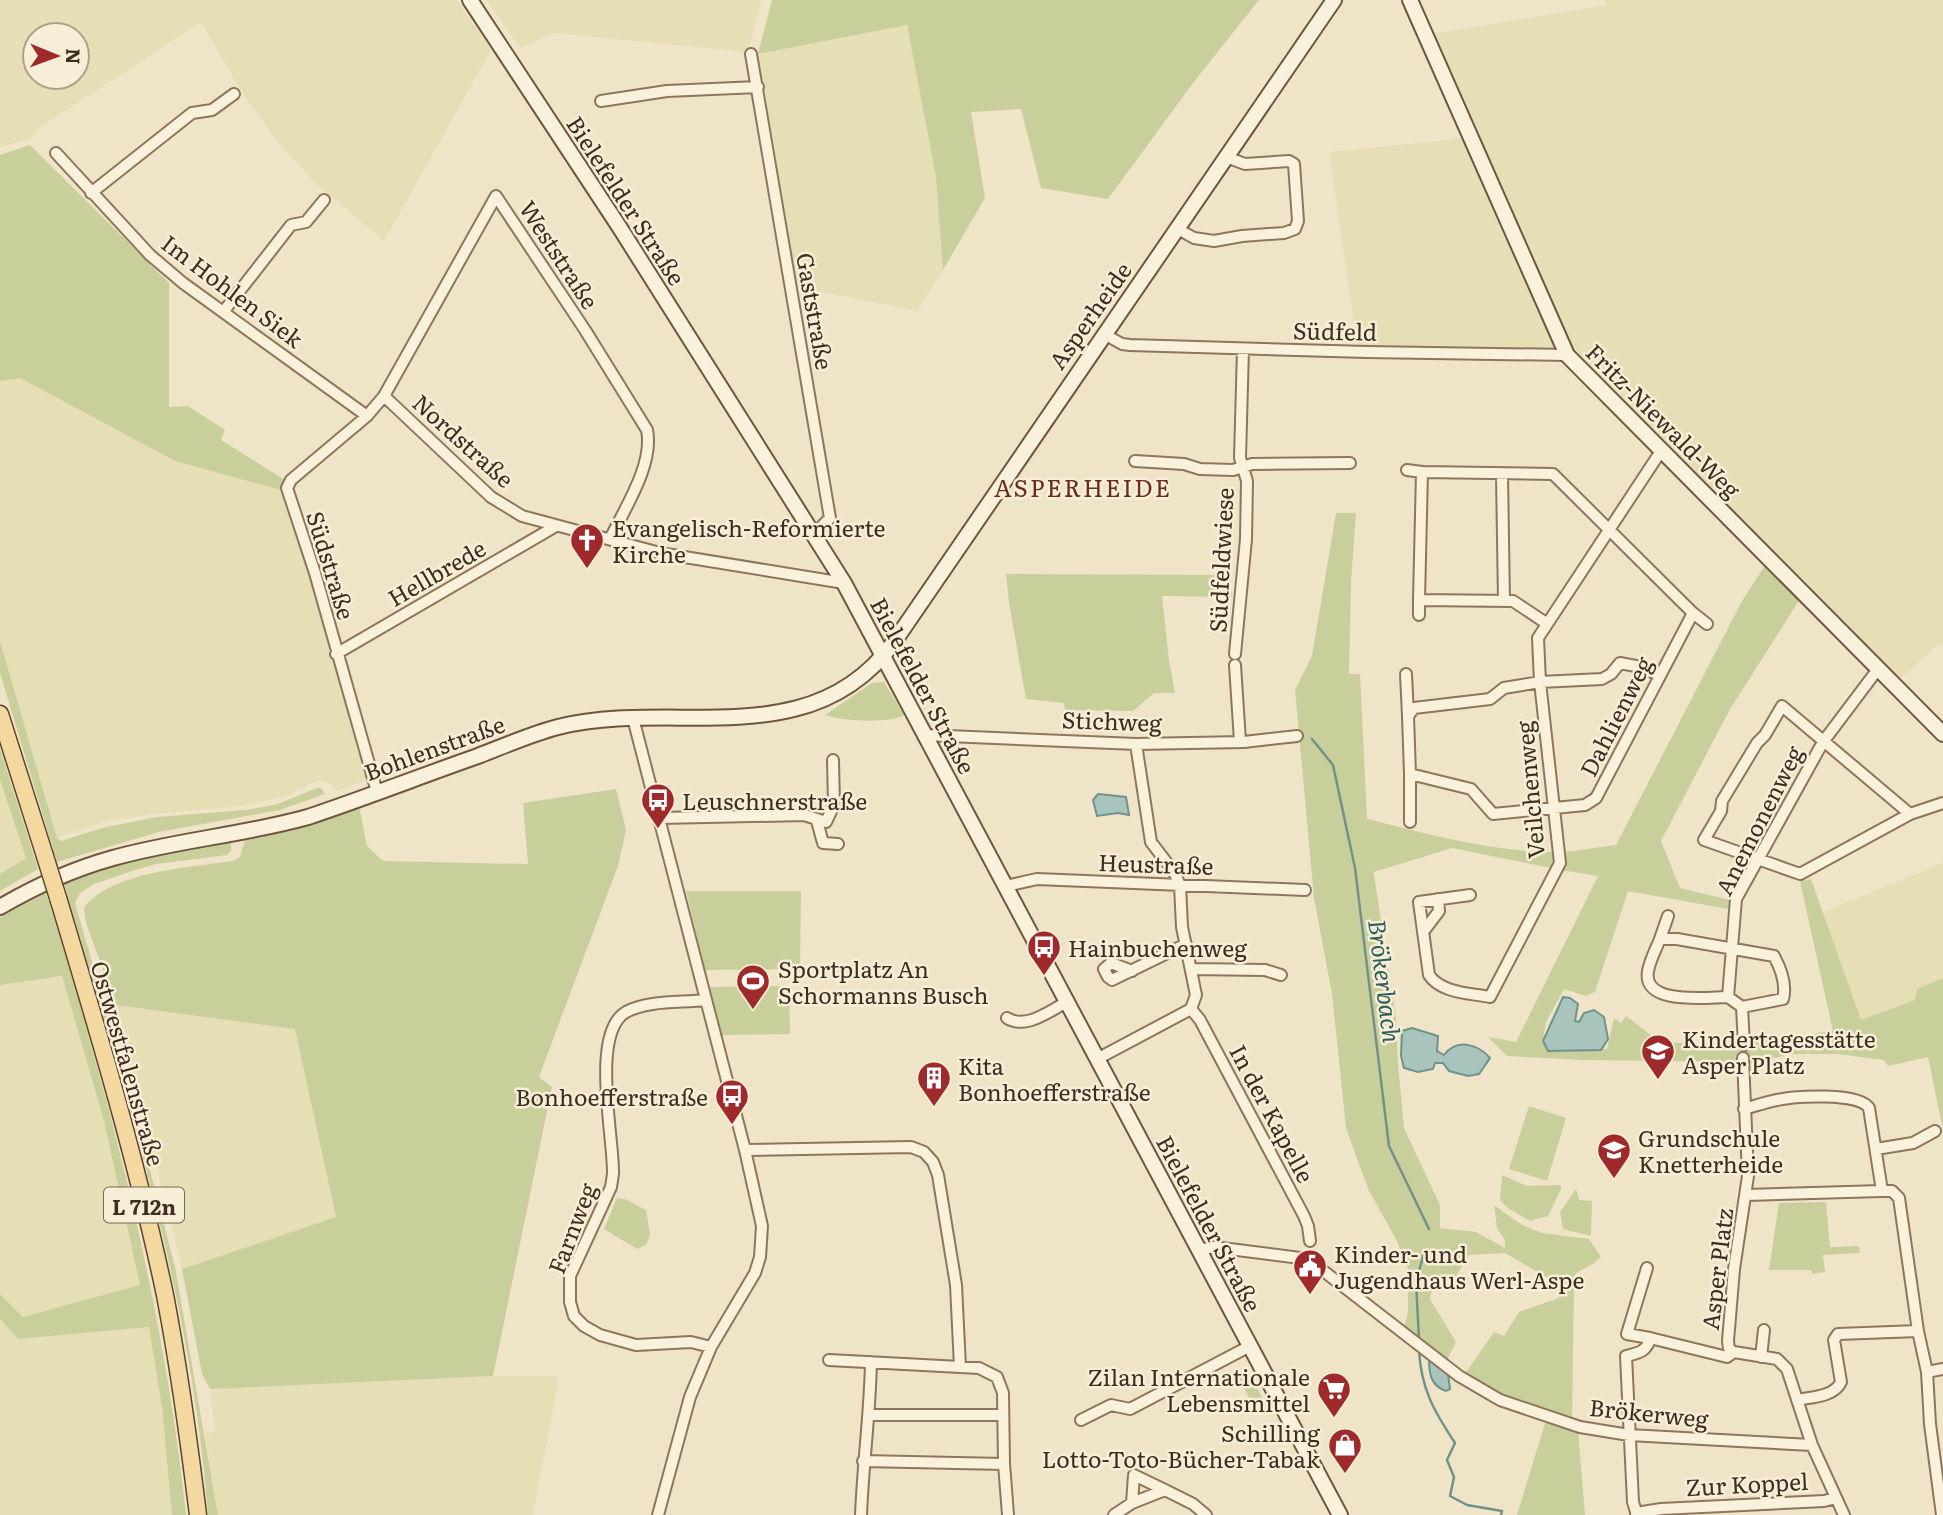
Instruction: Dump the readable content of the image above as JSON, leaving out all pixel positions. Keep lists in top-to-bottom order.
{
  "streets": {
    "main road": ["Ostwestfalenstraße", "L 712n"],
    "street": [
      "Bielefelder Straße",
      "Weststraße",
      "Im Hohlen Siek",
      "Gaststraße",
      "Asperheide",
      "Südfeld",
      "Fritz-Niewald-Weg",
      "Nordstraße",
      "Südfeldwiese",
      "Südstraße",
      "Hellbrede",
      "Dahlienweg",
      "Stichweg",
      "Bohlenstraße",
      "Veilchenweg",
      "Anemonenweg",
      "Heustraße",
      "In der Kapelle",
      "Farnweg",
      "Asper Platz",
      "Brökerweg",
      "Zur Koppel"
    ]
  },
  "crossings": [
    ["Bielefelder Straße", "Gaststraße"],
    ["Bielefelder Straße", "Asperheide"],
    ["Bielefelder Straße", "Nordstraße"],
    ["Bielefelder Straße", "Stichweg"],
    ["Bielefelder Straße", "Bohlenstraße"],
    ["Bielefelder Straße", "Heustraße"],
    ["Bielefelder Straße", "Brökerweg"],
    ["Weststraße", "Nordstraße"],
    ["Weststraße", "Südstraße"],
    ["Im Hohlen Siek", "Südstraße"],
    ["Asperheide", "Südfeld"],
    ["Asperheide", "Bohlenstraße"],
    ["Südfeld", "Fritz-Niewald-Weg"],
    ["Südfeld", "Südfeldwiese"],
    ["Fritz-Niewald-Weg", "Veilchenweg"],
    ["Fritz-Niewald-Weg", "Anemonenweg"],
    ["Nordstraße", "Südstraße"],
    ["Nordstraße", "Hellbrede"],
    ["Südfeldwiese", "Stichweg"],
    ["Südstraße", "Hellbrede"],
    ["Südstraße", "Bohlenstraße"],
    ["Dahlienweg", "Veilchenweg"],
    ["Asper Platz", "Brökerweg"],
    ["Asper Platz", "Zur Koppel"],
    ["Brökerweg", "Zur Koppel"]
  ],
  "districts": ["ASPERHEIDE"],
  "water": ["Brökerbach"],
  "places": {
    "church": ["Evangelisch-Reformierte Kirche"],
    "bus stop": ["Leuschnerstraße", "Hainbuchenweg", "Bonhoefferstraße"],
    "sports": ["Sportplatz An Schormanns Busch"],
    "school or university": ["Kindertagesstätte Asper Platz", "Grundschule Knetterheide"],
    "building": ["Kita Bonhoefferstraße"],
    "public building": ["Kinder- und Jugendhaus Werl-Aspe"],
    "supermarket": ["Zilan Internationale Lebensmittel"],
    "shop": ["Schilling Lotto-Toto-Bücher-Tabak"]
  },
  "north": "right"
}
